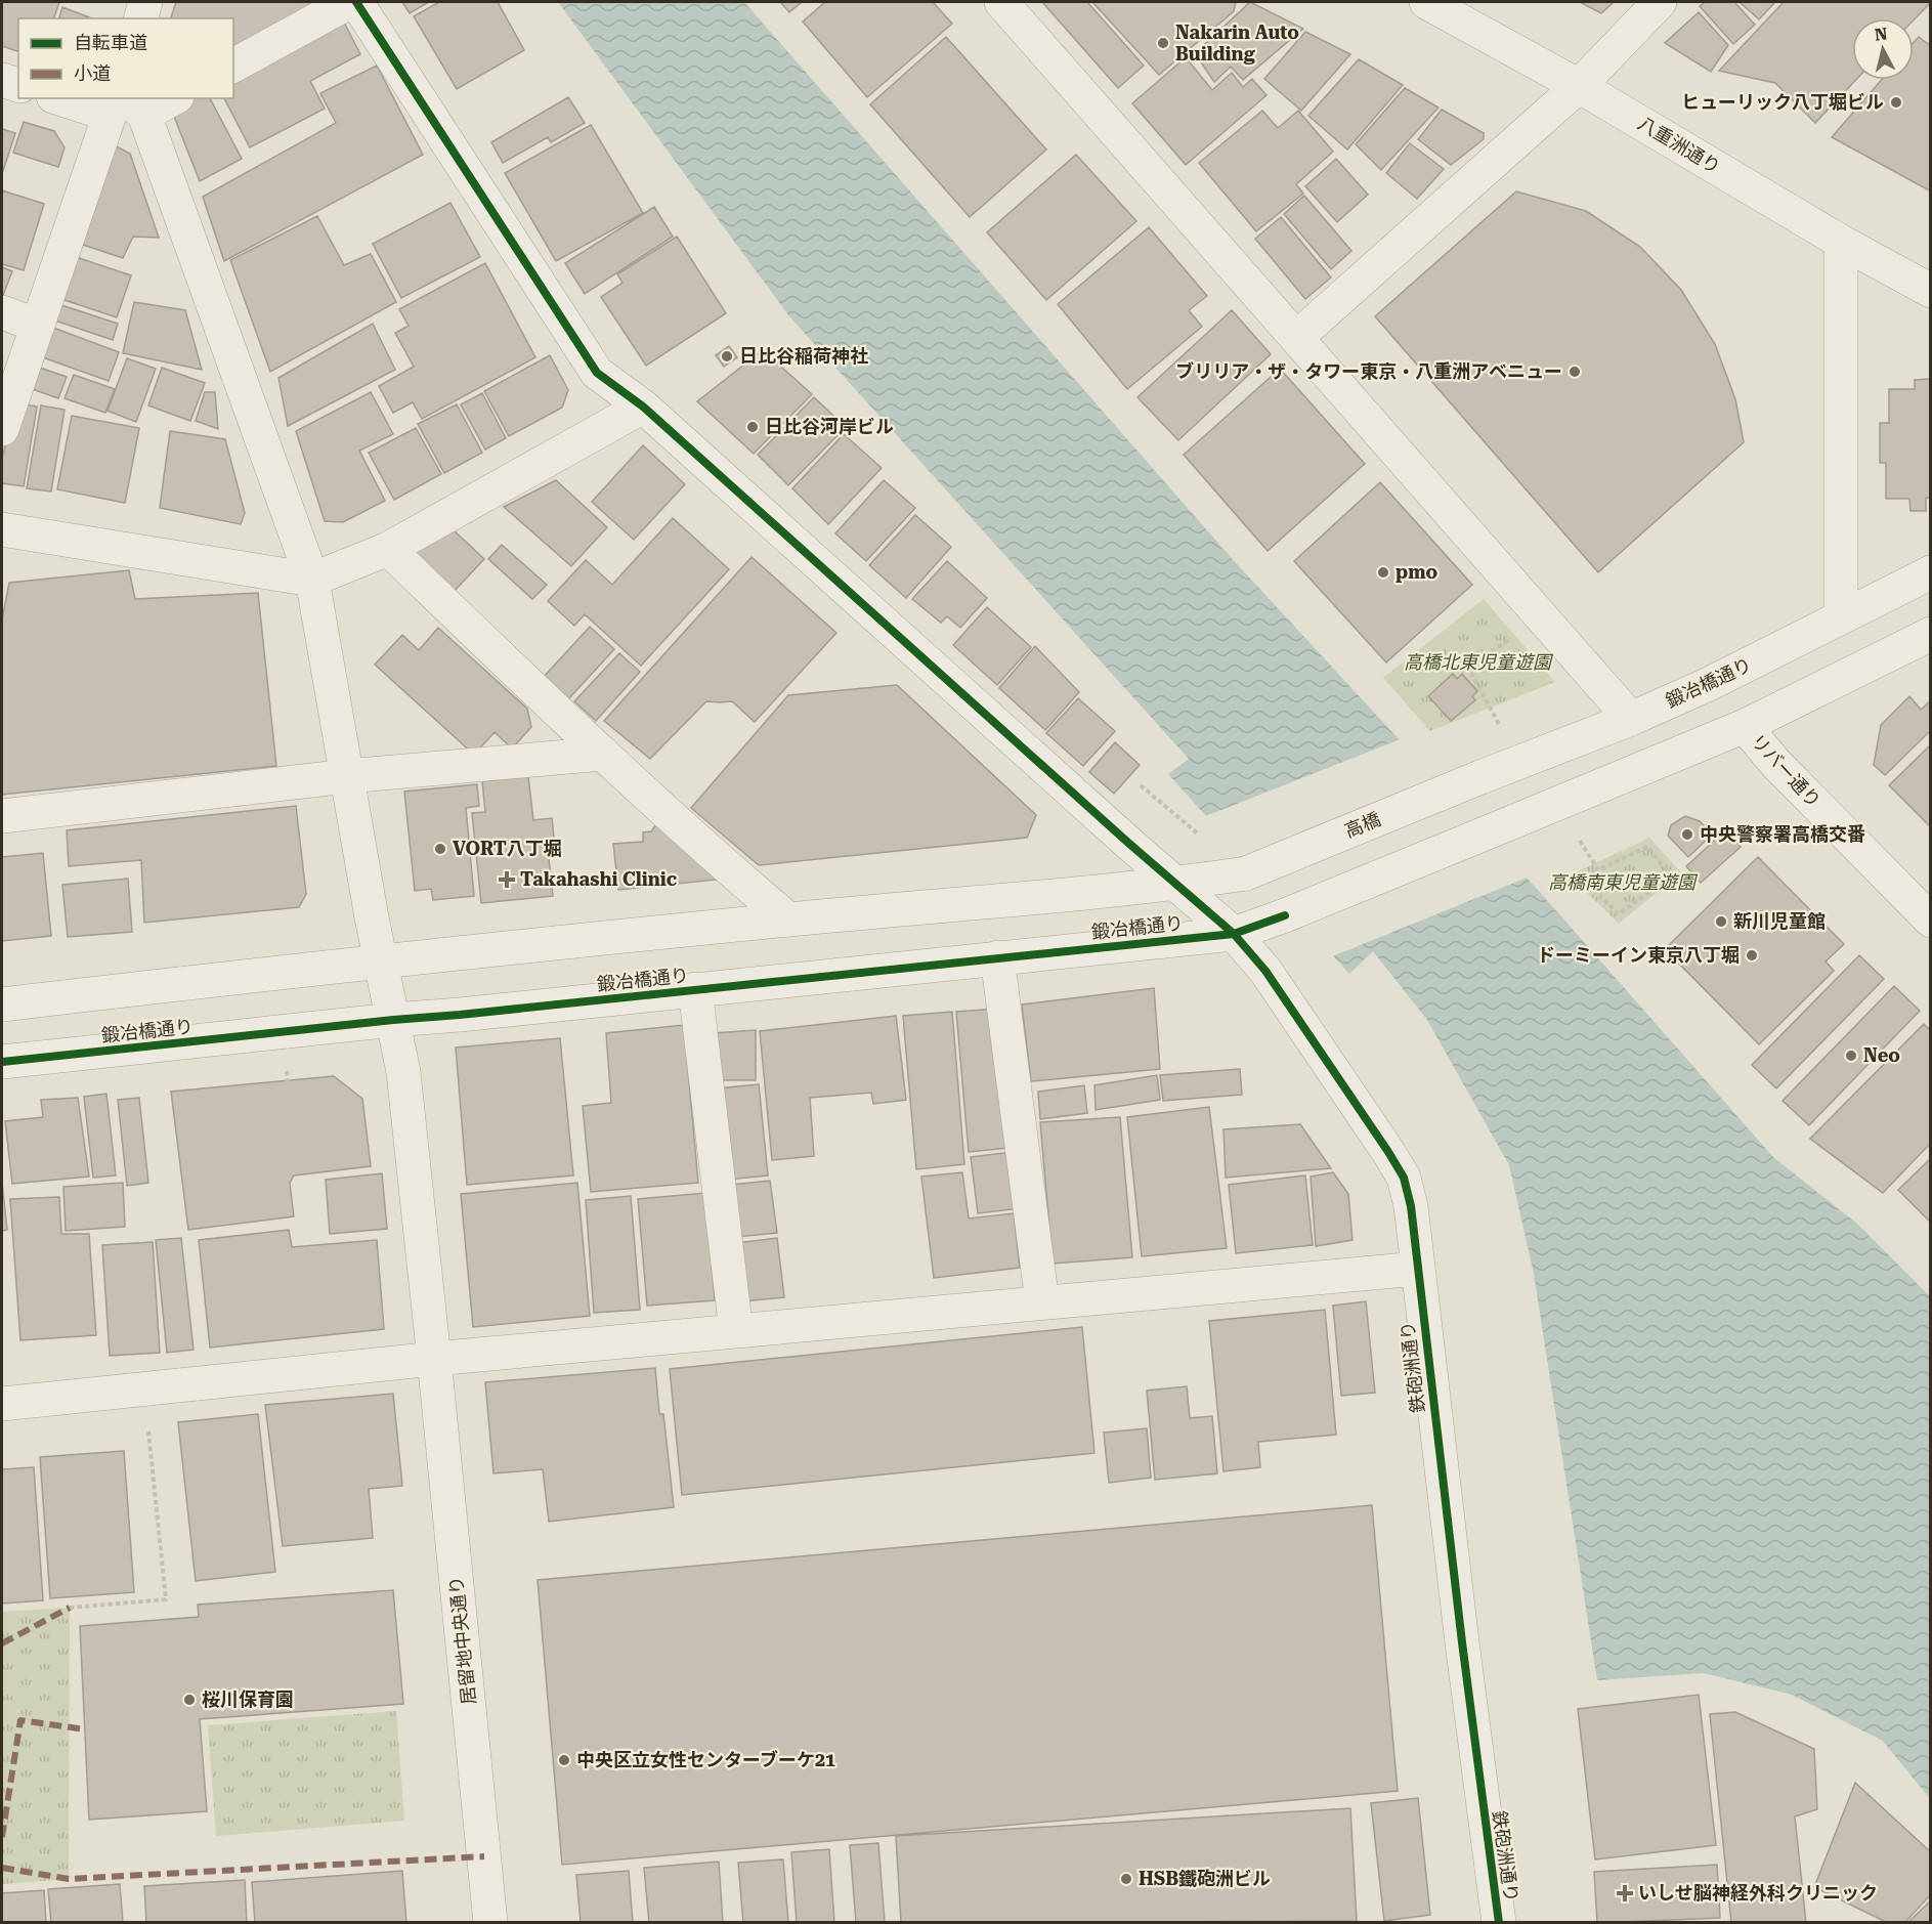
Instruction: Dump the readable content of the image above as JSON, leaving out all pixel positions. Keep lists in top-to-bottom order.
{
  "streets": {
    "street": [
      "八重洲通り",
      "鍛冶橋通り",
      "リバー通り",
      "高橋",
      "鉄砲洲通り",
      "居留地中央通り"
    ]
  },
  "crossings": [
    ["鍛冶橋通り", "リバー通り"],
    ["鍛冶橋通り", "高橋"],
    ["鍛冶橋通り", "鉄砲洲通り"],
    ["鍛冶橋通り", "居留地中央通り"],
    ["高橋", "鉄砲洲通り"]
  ],
  "parks": ["高橋北東児童遊園", "高橋南東児童遊園"],
  "places": {
    "other": [
      "Nakarin Auto Building",
      "ヒューリック八丁堀ビル",
      "日比谷稲荷神社",
      "ブリリア・ザ・タワー東京・八重洲アベニュー",
      "日比谷河岸ビル",
      "pmo",
      "中央警察署高橋交番",
      "VORT八丁堀",
      "新川児童館",
      "ドーミーイン東京八丁堀",
      "Neo",
      "桜川保育園",
      "中央区立女性センターブーケ21",
      "HSB鐵砲洲ビル"
    ],
    "health": ["Takahashi Clinic", "いしせ脳神経外科クリニック"]
  },
  "legend": ["自転車道", "小道"],
  "north": "top"
}
